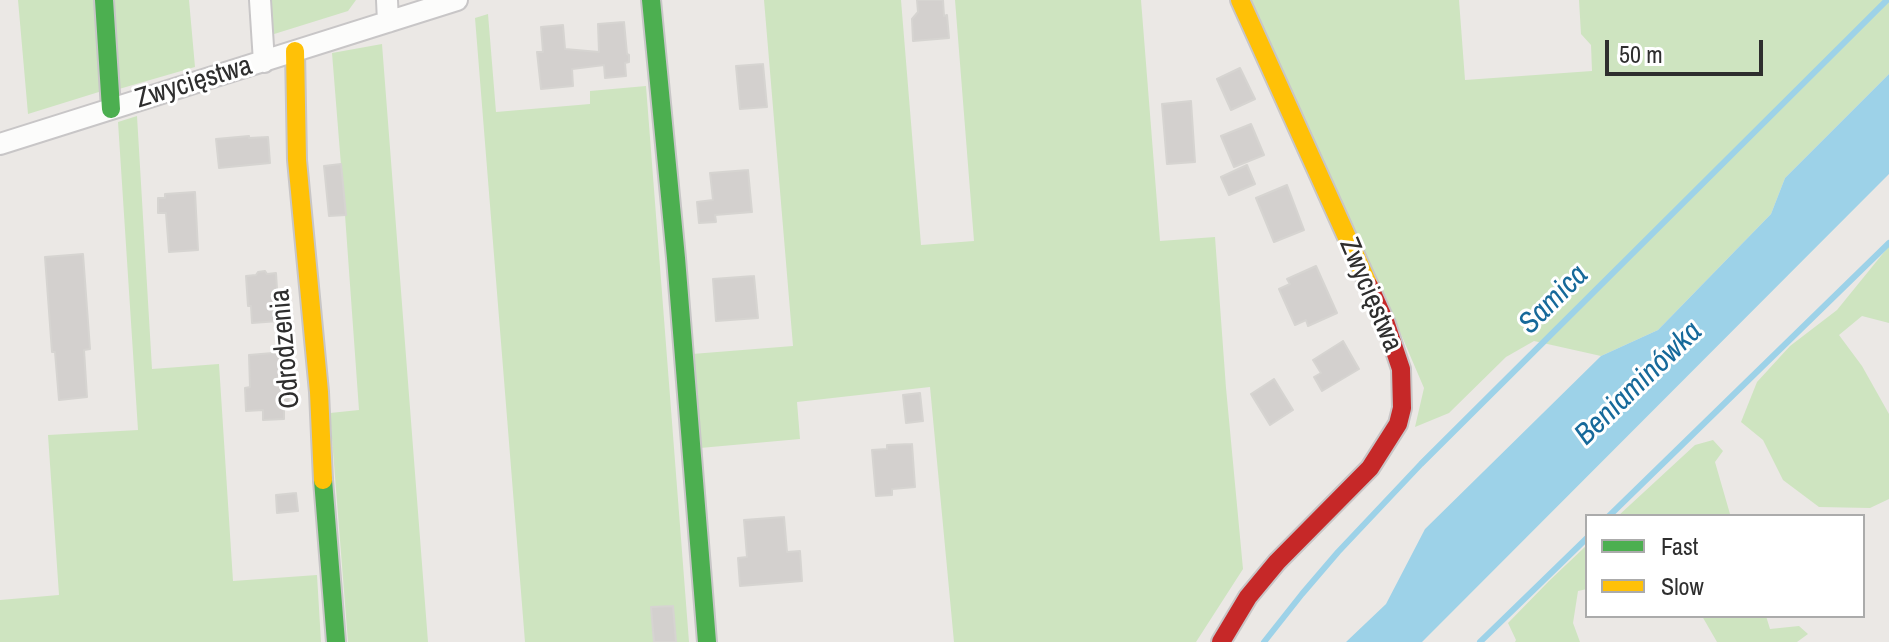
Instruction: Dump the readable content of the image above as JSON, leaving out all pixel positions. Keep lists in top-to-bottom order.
{
  "streets": {
    "street": ["Zwycięstwa", "Odrodzenia"]
  },
  "crossings": [
    ["Zwycięstwa", "Odrodzenia"]
  ],
  "water": ["Samica", "Beniaminówka"],
  "legend": ["Fast", "Slow"],
  "scale_bar": "50 m"
}
